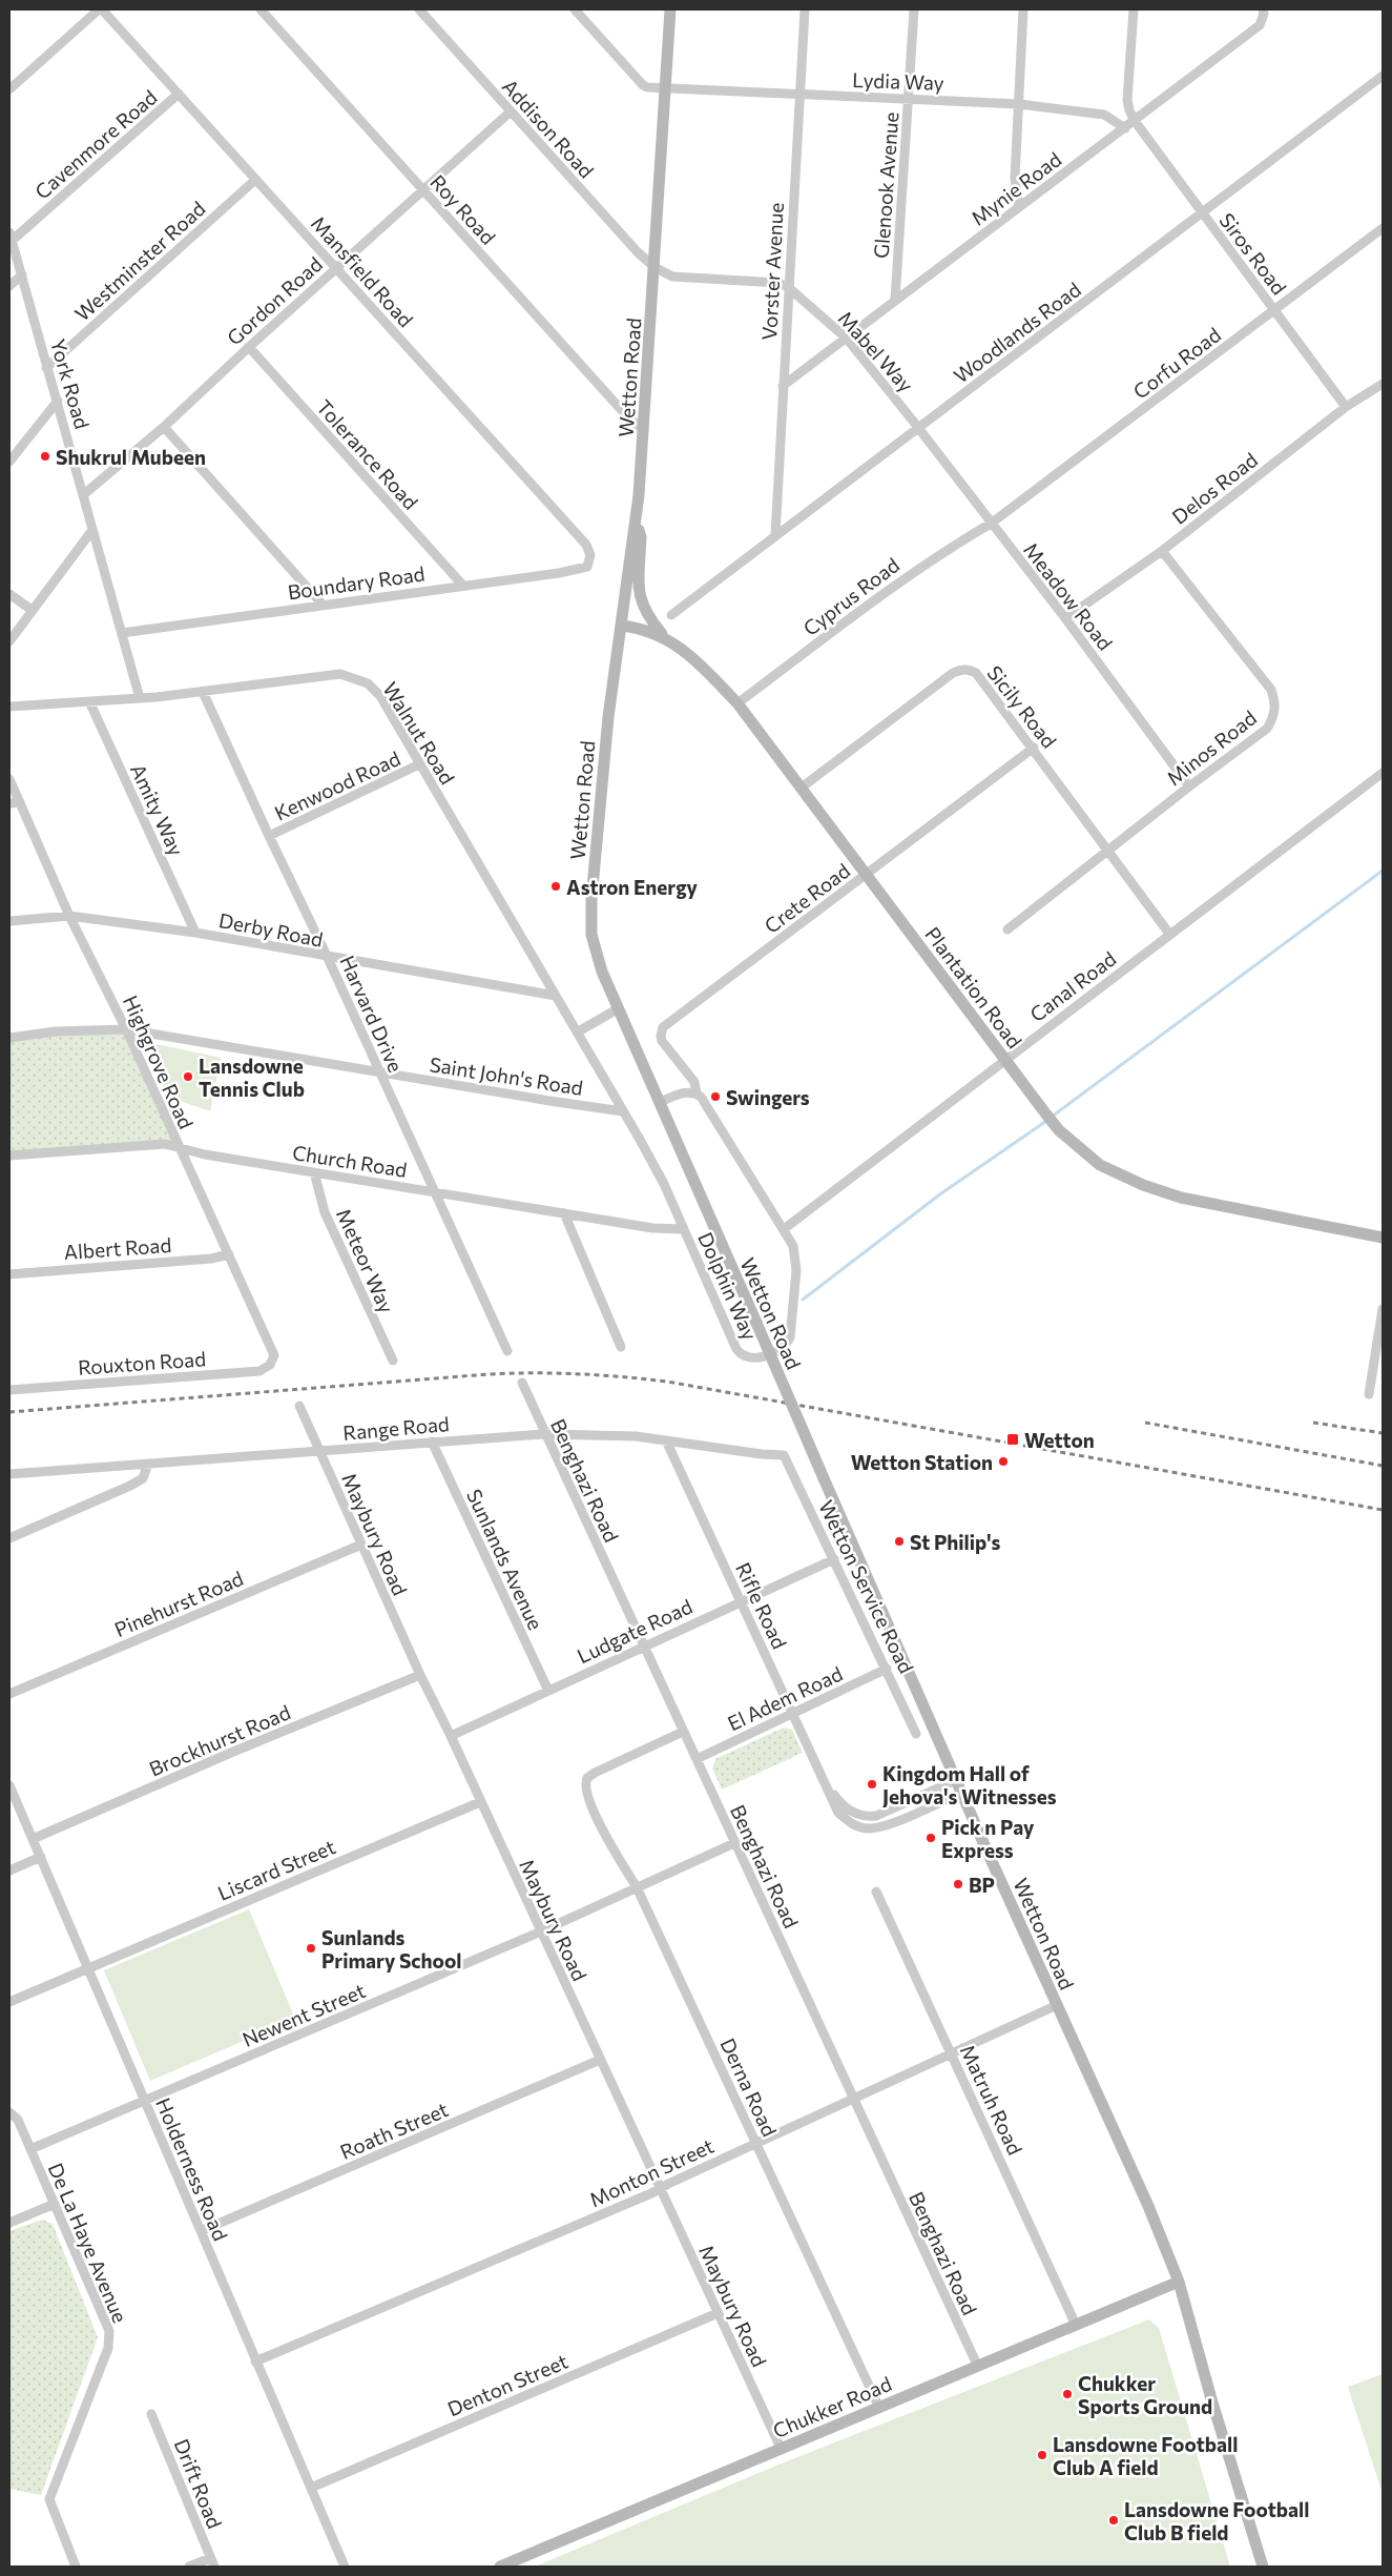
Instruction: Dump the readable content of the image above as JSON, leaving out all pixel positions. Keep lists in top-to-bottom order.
{
  "streets": {
    "main road": ["Wetton Road", "Plantation Road", "Chukker Road"],
    "street": [
      "Lydia Way",
      "Addison Road",
      "Cavenmore Road",
      "Glenook Avenue",
      "Mynie Road",
      "Roy Road",
      "Siros Road",
      "Westminster Road",
      "Mansfield Road",
      "Vorster Avenue",
      "Gordon Road",
      "Woodlands Road",
      "Mabel Way",
      "Corfu Road",
      "York Road",
      "Tolerance Road",
      "Delos Road",
      "Boundary Road",
      "Cyprus Road",
      "Meadow Road",
      "Sicily Road",
      "Walnut Road",
      "Minos Road",
      "Kenwood Road",
      "Amity Way",
      "Crete Road",
      "Derby Road",
      "Canal Road",
      "Harvard Drive",
      "Highgrove Road",
      "Saint John's Road",
      "Church Road",
      "Albert Road",
      "Meteor Way",
      "Dolphin Way",
      "Rouxton Road",
      "Range Road",
      "Benghazi Road",
      "Maybury Road",
      "Sunlands Avenue",
      "Wetton Service Road",
      "Pinehurst Road",
      "Rifle Road",
      "Ludgate Road",
      "El Adem Road",
      "Brockhurst Road",
      "Liscard Street",
      "Newent Street",
      "Derna Road",
      "Matruh Road",
      "Roath Street",
      "Holderness Road",
      "Monton Street",
      "De La Haye Avenue",
      "Denton Street",
      "Drift Road"
    ]
  },
  "crossings": [
    ["Lydia Way", "Glenook Avenue"],
    ["Lydia Way", "Mynie Road"],
    ["Lydia Way", "Vorster Avenue"],
    ["Lydia Way", "Wetton Road"],
    ["Addison Road", "Gordon Road"],
    ["Addison Road", "Mabel Way"],
    ["Addison Road", "Wetton Road"],
    ["Cavenmore Road", "Mansfield Road"],
    ["Cavenmore Road", "York Road"],
    ["Glenook Avenue", "Mynie Road"],
    ["Mynie Road", "Siros Road"],
    ["Mynie Road", "Vorster Avenue"],
    ["Mynie Road", "Mabel Way"],
    ["Roy Road", "Gordon Road"],
    ["Roy Road", "Wetton Road"],
    ["Siros Road", "Woodlands Road"],
    ["Siros Road", "Corfu Road"],
    ["Siros Road", "Delos Road"],
    ["Westminster Road", "Mansfield Road"],
    ["Westminster Road", "York Road"],
    ["Mansfield Road", "Gordon Road"],
    ["Mansfield Road", "Boundary Road"],
    ["Vorster Avenue", "Woodlands Road"],
    ["Vorster Avenue", "Mabel Way"],
    ["Gordon Road", "York Road"],
    ["Gordon Road", "Tolerance Road"],
    ["Woodlands Road", "Mabel Way"],
    ["Woodlands Road", "Meadow Road"],
    ["Mabel Way", "Wetton Road"],
    ["Mabel Way", "Meadow Road"],
    ["Corfu Road", "Cyprus Road"],
    ["Corfu Road", "Meadow Road"],
    ["Wetton Road", "Plantation Road"],
    ["Wetton Road", "Rifle Road"],
    ["Wetton Road", "Monton Street"],
    ["Wetton Road", "Chukker Road"],
    ["York Road", "Boundary Road"],
    ["York Road", "Walnut Road"],
    ["Tolerance Road", "Boundary Road"],
    ["Delos Road", "Meadow Road"],
    ["Delos Road", "Minos Road"],
    ["Cyprus Road", "Meadow Road"],
    ["Cyprus Road", "Plantation Road"],
    ["Meadow Road", "Minos Road"],
    ["Sicily Road", "Minos Road"],
    ["Sicily Road", "Crete Road"],
    ["Sicily Road", "Canal Road"],
    ["Sicily Road", "Plantation Road"],
    ["Walnut Road", "Kenwood Road"],
    ["Walnut Road", "Amity Way"],
    ["Walnut Road", "Derby Road"],
    ["Walnut Road", "Harvard Drive"],
    ["Walnut Road", "Dolphin Way"],
    ["Kenwood Road", "Harvard Drive"],
    ["Amity Way", "Derby Road"],
    ["Crete Road", "Plantation Road"],
    ["Crete Road", "Dolphin Way"],
    ["Derby Road", "Harvard Drive"],
    ["Derby Road", "Highgrove Road"],
    ["Canal Road", "Plantation Road"],
    ["Canal Road", "Dolphin Way"],
    ["Harvard Drive", "Saint John's Road"],
    ["Harvard Drive", "Church Road"],
    ["Highgrove Road", "Saint John's Road"],
    ["Highgrove Road", "Church Road"],
    ["Highgrove Road", "Albert Road"],
    ["Highgrove Road", "Rouxton Road"],
    ["Saint John's Road", "Dolphin Way"],
    ["Church Road", "Meteor Way"],
    ["Church Road", "Dolphin Way"],
    ["Range Road", "Benghazi Road"],
    ["Range Road", "Maybury Road"],
    ["Range Road", "Sunlands Avenue"],
    ["Range Road", "Wetton Service Road"],
    ["Range Road", "Rifle Road"],
    ["Benghazi Road", "Ludgate Road"],
    ["Benghazi Road", "El Adem Road"],
    ["Benghazi Road", "Newent Street"],
    ["Benghazi Road", "Derna Road"],
    ["Benghazi Road", "Monton Street"],
    ["Benghazi Road", "Chukker Road"],
    ["Maybury Road", "Pinehurst Road"],
    ["Maybury Road", "Ludgate Road"],
    ["Maybury Road", "Brockhurst Road"],
    ["Maybury Road", "Liscard Street"],
    ["Maybury Road", "Newent Street"],
    ["Maybury Road", "Roath Street"],
    ["Maybury Road", "Monton Street"],
    ["Maybury Road", "Denton Street"],
    ["Maybury Road", "Chukker Road"],
    ["Sunlands Avenue", "Ludgate Road"],
    ["Wetton Service Road", "Ludgate Road"],
    ["Wetton Service Road", "El Adem Road"],
    ["Rifle Road", "Ludgate Road"],
    ["Rifle Road", "El Adem Road"],
    ["Brockhurst Road", "Holderness Road"],
    ["Liscard Street", "Holderness Road"],
    ["Newent Street", "Derna Road"],
    ["Newent Street", "Holderness Road"],
    ["Newent Street", "De La Haye Avenue"],
    ["Derna Road", "Monton Street"],
    ["Derna Road", "Chukker Road"],
    ["Matruh Road", "Monton Street"],
    ["Matruh Road", "Chukker Road"],
    ["Roath Street", "Holderness Road"],
    ["Holderness Road", "Monton Street"],
    ["Holderness Road", "Denton Street"]
  ],
  "places": {
    "other": [
      "Shukrul Mubeen",
      "Astron Energy",
      "Lansdowne Tennis Club",
      "Swingers",
      "Wetton Station",
      "St Philip's",
      "Kingdom Hall of Jehova's Witnesses",
      "Pick n Pay Express",
      "BP",
      "Sunlands Primary School",
      "Chukker Sports Ground",
      "Lansdowne Football Club A field",
      "Lansdowne Football Club B field"
    ],
    "transit": ["Wetton"]
  }
}
